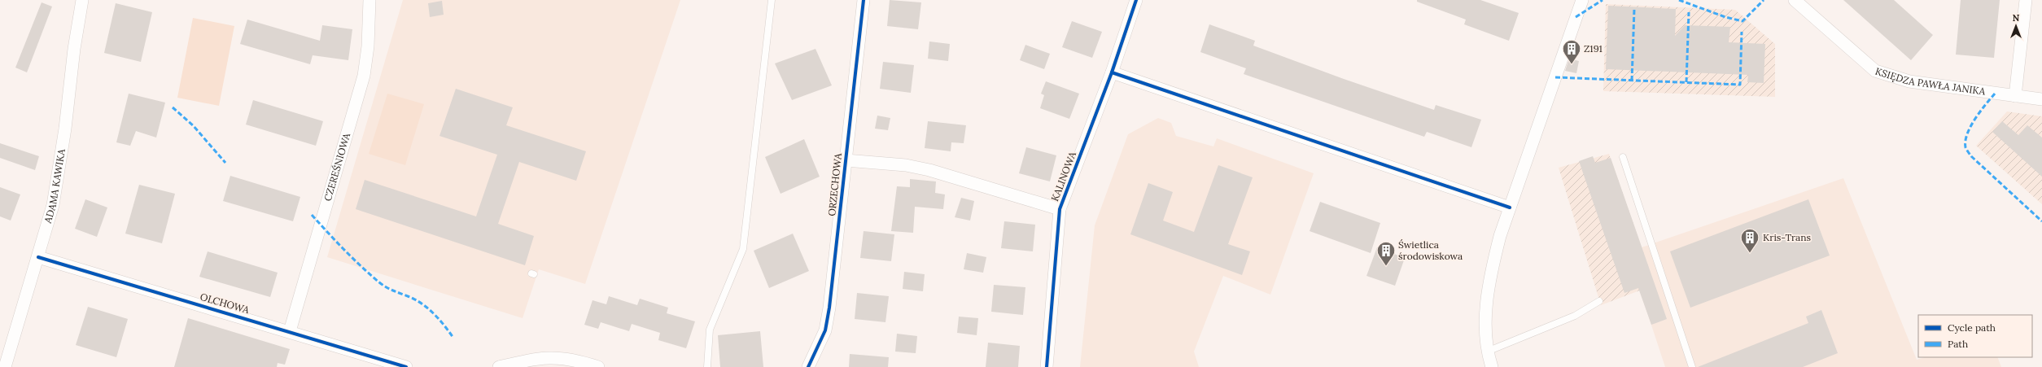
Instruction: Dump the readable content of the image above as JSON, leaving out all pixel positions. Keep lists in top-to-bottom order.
{
  "streets": {
    "street": [
      "KSIĘDZA PAWŁA JANIKA",
      "CZEREŚNIOWA",
      "KALINOWA",
      "ORZECHOWA",
      "ADAMA KAWIKA",
      "OLCHOWA"
    ]
  },
  "crossings": [
    ["CZEREŚNIOWA", "OLCHOWA"],
    ["ADAMA KAWIKA", "OLCHOWA"]
  ],
  "places": {
    "building": ["Z191", "Kris-Trans", "Świetlica środowiskowa"]
  },
  "legend": ["Cycle path", "Path"],
  "north": "top"
}
